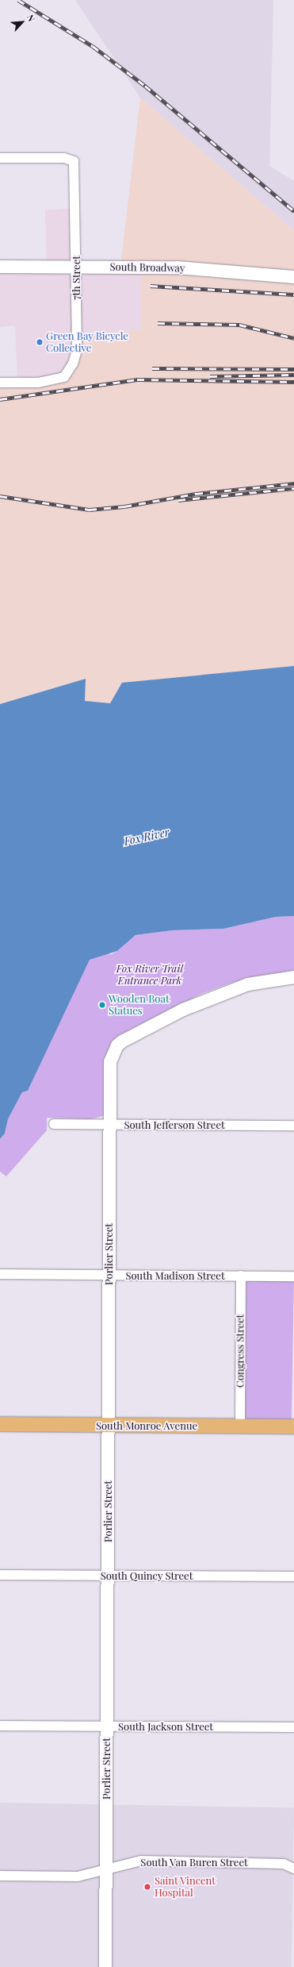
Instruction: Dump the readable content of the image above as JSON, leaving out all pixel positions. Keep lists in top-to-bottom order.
{
  "streets": {
    "main road": ["South Monroe Avenue"],
    "street": [
      "South Broadway",
      "7th Street",
      "South Jefferson Street",
      "Porlier Street",
      "South Madison Street",
      "Congress Street",
      "South Quincy Street",
      "South Jackson Street",
      "South Van Buren Street"
    ]
  },
  "crossings": [
    ["South Broadway", "7th Street"],
    ["South Jefferson Street", "Porlier Street"],
    ["Porlier Street", "South Madison Street"],
    ["Porlier Street", "South Monroe Avenue"],
    ["Porlier Street", "South Quincy Street"],
    ["Porlier Street", "South Jackson Street"],
    ["Porlier Street", "South Van Buren Street"],
    ["South Madison Street", "Congress Street"],
    ["Congress Street", "South Monroe Avenue"]
  ],
  "water": ["Fox River"],
  "parks": ["Fox River Trail Entrance Park"],
  "places": ["Green Bay Bicycle Collective", "Wooden Boat Statues", "Saint Vincent Hospital"],
  "north": "top right"
}
